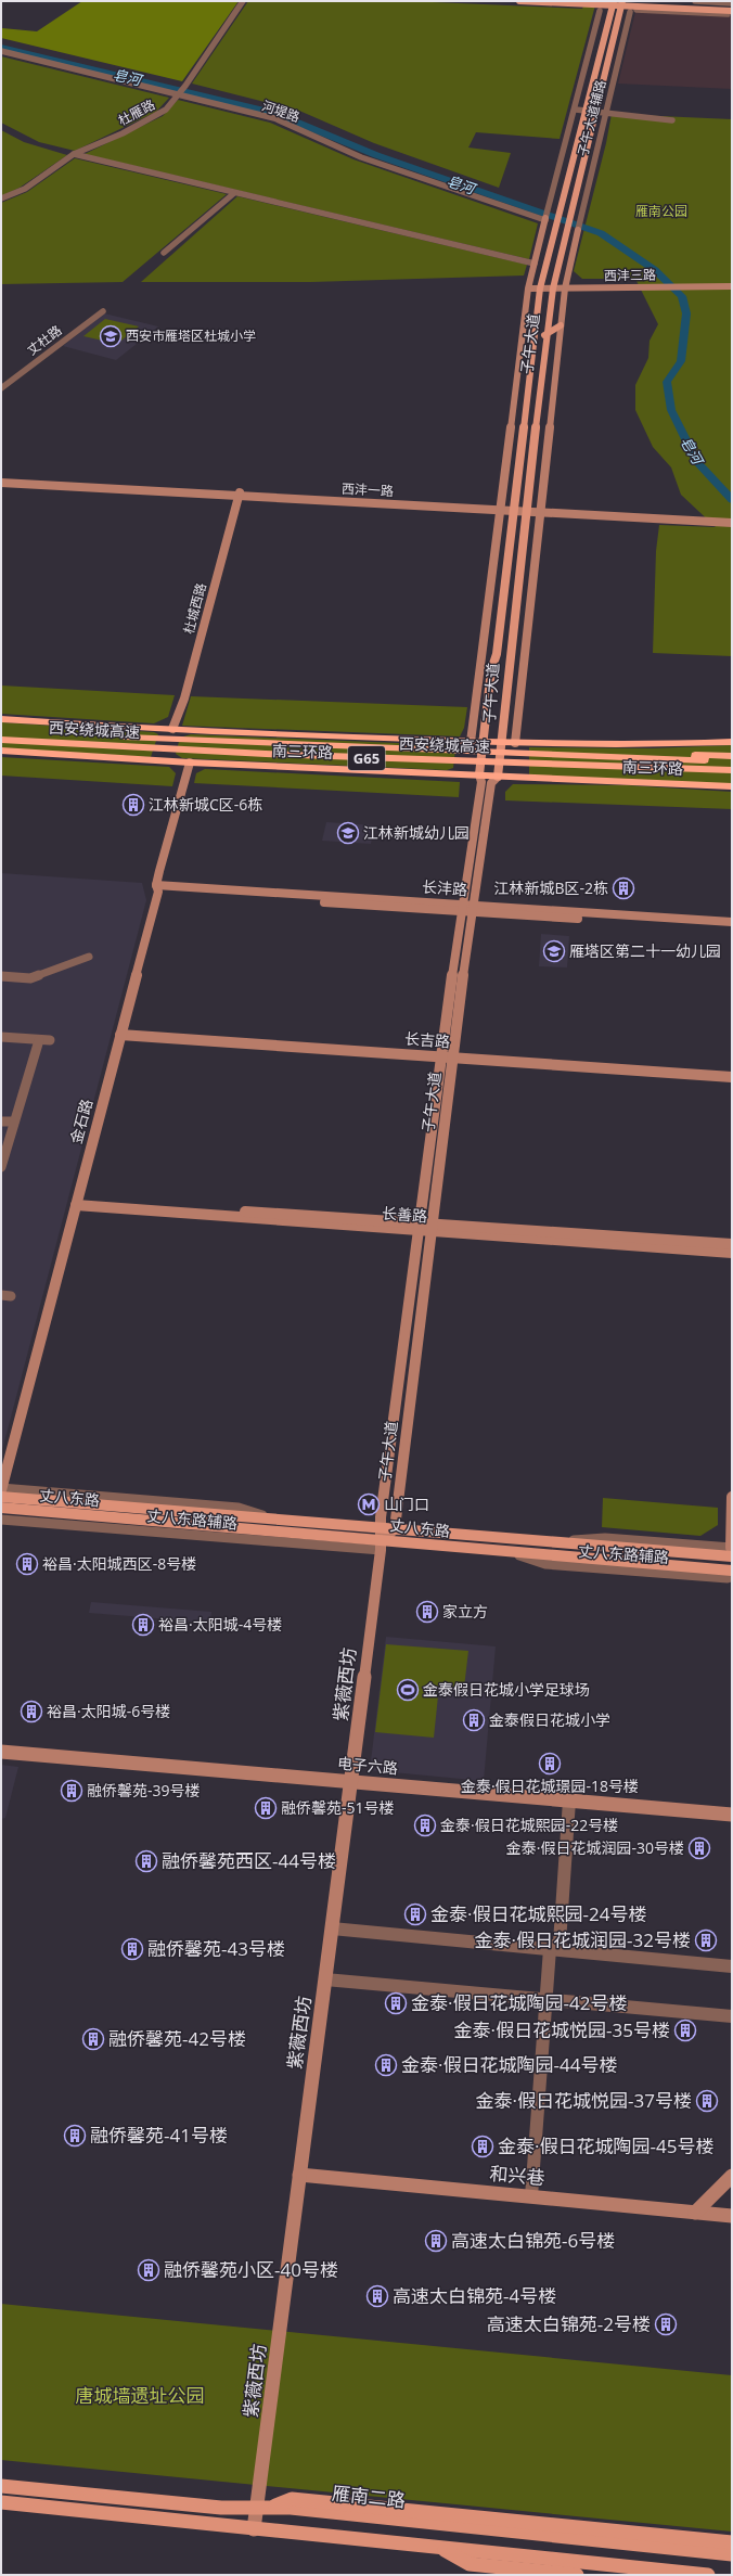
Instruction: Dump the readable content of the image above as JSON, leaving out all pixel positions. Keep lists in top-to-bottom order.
{
  "streets": {
    "highway": ["西安绕城高速", "南三环路", "G65"],
    "main road": ["子午大道", "丈八东路", "雁南二路"],
    "street": [
      "河堤路",
      "杜雁路",
      "子午大道辅路",
      "西沣三路",
      "丈杜路",
      "西沣一路",
      "杜城西路",
      "长沣路",
      "长吉路",
      "金石路",
      "长善路",
      "丈八东路辅路",
      "紫薇西坊",
      "电子六路",
      "和兴巷"
    ]
  },
  "crossings": [
    ["河堤路", "杜雁路"],
    ["河堤路", "子午大道辅路"],
    ["西沣三路", "子午大道"],
    ["子午大道", "西沣一路"],
    ["子午大道", "南三环路"],
    ["子午大道", "长沣路"],
    ["子午大道", "长吉路"],
    ["子午大道", "长善路"],
    ["子午大道", "丈八东路"],
    ["子午大道", "丈八东路辅路"],
    ["子午大道", "紫薇西坊"],
    ["西沣一路", "杜城西路"],
    ["杜城西路", "南三环路"],
    ["南三环路", "金石路"],
    ["长沣路", "金石路"],
    ["长吉路", "金石路"],
    ["金石路", "长善路"],
    ["金石路", "丈八东路辅路"],
    ["丈八东路", "丈八东路辅路"],
    ["丈八东路", "紫薇西坊"],
    ["丈八东路辅路", "紫薇西坊"],
    ["紫薇西坊", "电子六路"],
    ["紫薇西坊", "和兴巷"],
    ["紫薇西坊", "雁南二路"]
  ],
  "water": ["皂河"],
  "parks": ["雁南公园", "唐城墙遗址公园"],
  "places": {
    "school or university": ["西安市雁塔区杜城小学", "江林新城幼儿园", "雁塔区第二十一幼儿园"],
    "building": [
      "江林新城C区-6栋",
      "江林新城B区-2栋",
      "裕昌·太阳城西区-8号楼",
      "家立方",
      "裕昌·太阳城-4号楼",
      "裕昌·太阳城-6号楼",
      "金泰假日花城小学",
      "金泰·假日花城璟园-18号楼",
      "融侨馨苑-39号楼",
      "融侨馨苑-51号楼",
      "金泰·假日花城熙园-22号楼",
      "金泰·假日花城润园-30号楼",
      "融侨馨苑西区-44号楼",
      "金泰·假日花城熙园-24号楼",
      "金泰·假日花城润园-32号楼",
      "融侨馨苑-43号楼",
      "金泰·假日花城陶园-42号楼",
      "金泰·假日花城悦园-35号楼",
      "融侨馨苑-42号楼",
      "金泰·假日花城陶园-44号楼",
      "金泰·假日花城悦园-37号楼",
      "融侨馨苑-41号楼",
      "金泰·假日花城陶园-45号楼",
      "高速太白锦苑-6号楼",
      "融侨馨苑小区-40号楼",
      "高速太白锦苑-4号楼",
      "高速太白锦苑-2号楼"
    ],
    "metro station": ["山门口"],
    "sports": ["金泰假日花城小学足球场"]
  }
}
